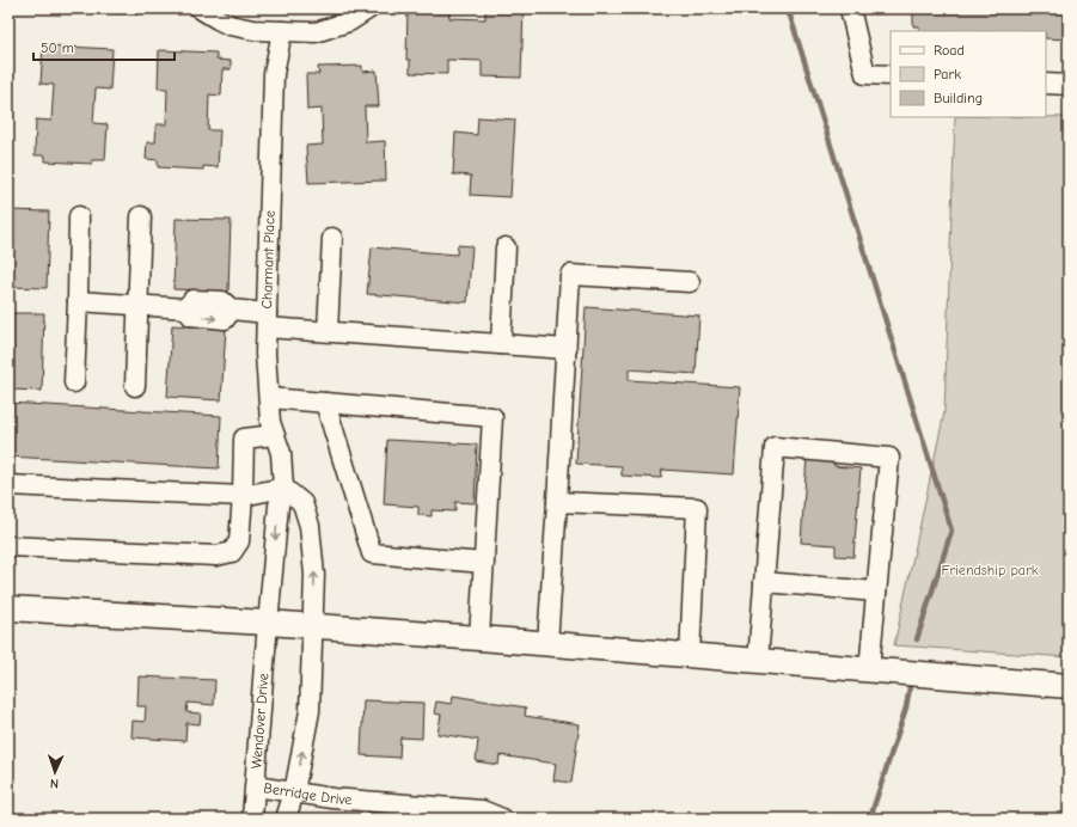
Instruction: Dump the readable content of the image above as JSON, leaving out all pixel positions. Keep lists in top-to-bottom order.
{
  "streets": {
    "street": ["Charmant Place", "Wendover Drive", "Berridge Drive"]
  },
  "crossings": [
    ["Charmant Place", "Wendover Drive"],
    ["Wendover Drive", "Berridge Drive"]
  ],
  "parks": ["Friendship park"],
  "legend": ["Road", "Park", "Building"],
  "scale_bar": "50 m",
  "north": "bottom"
}
